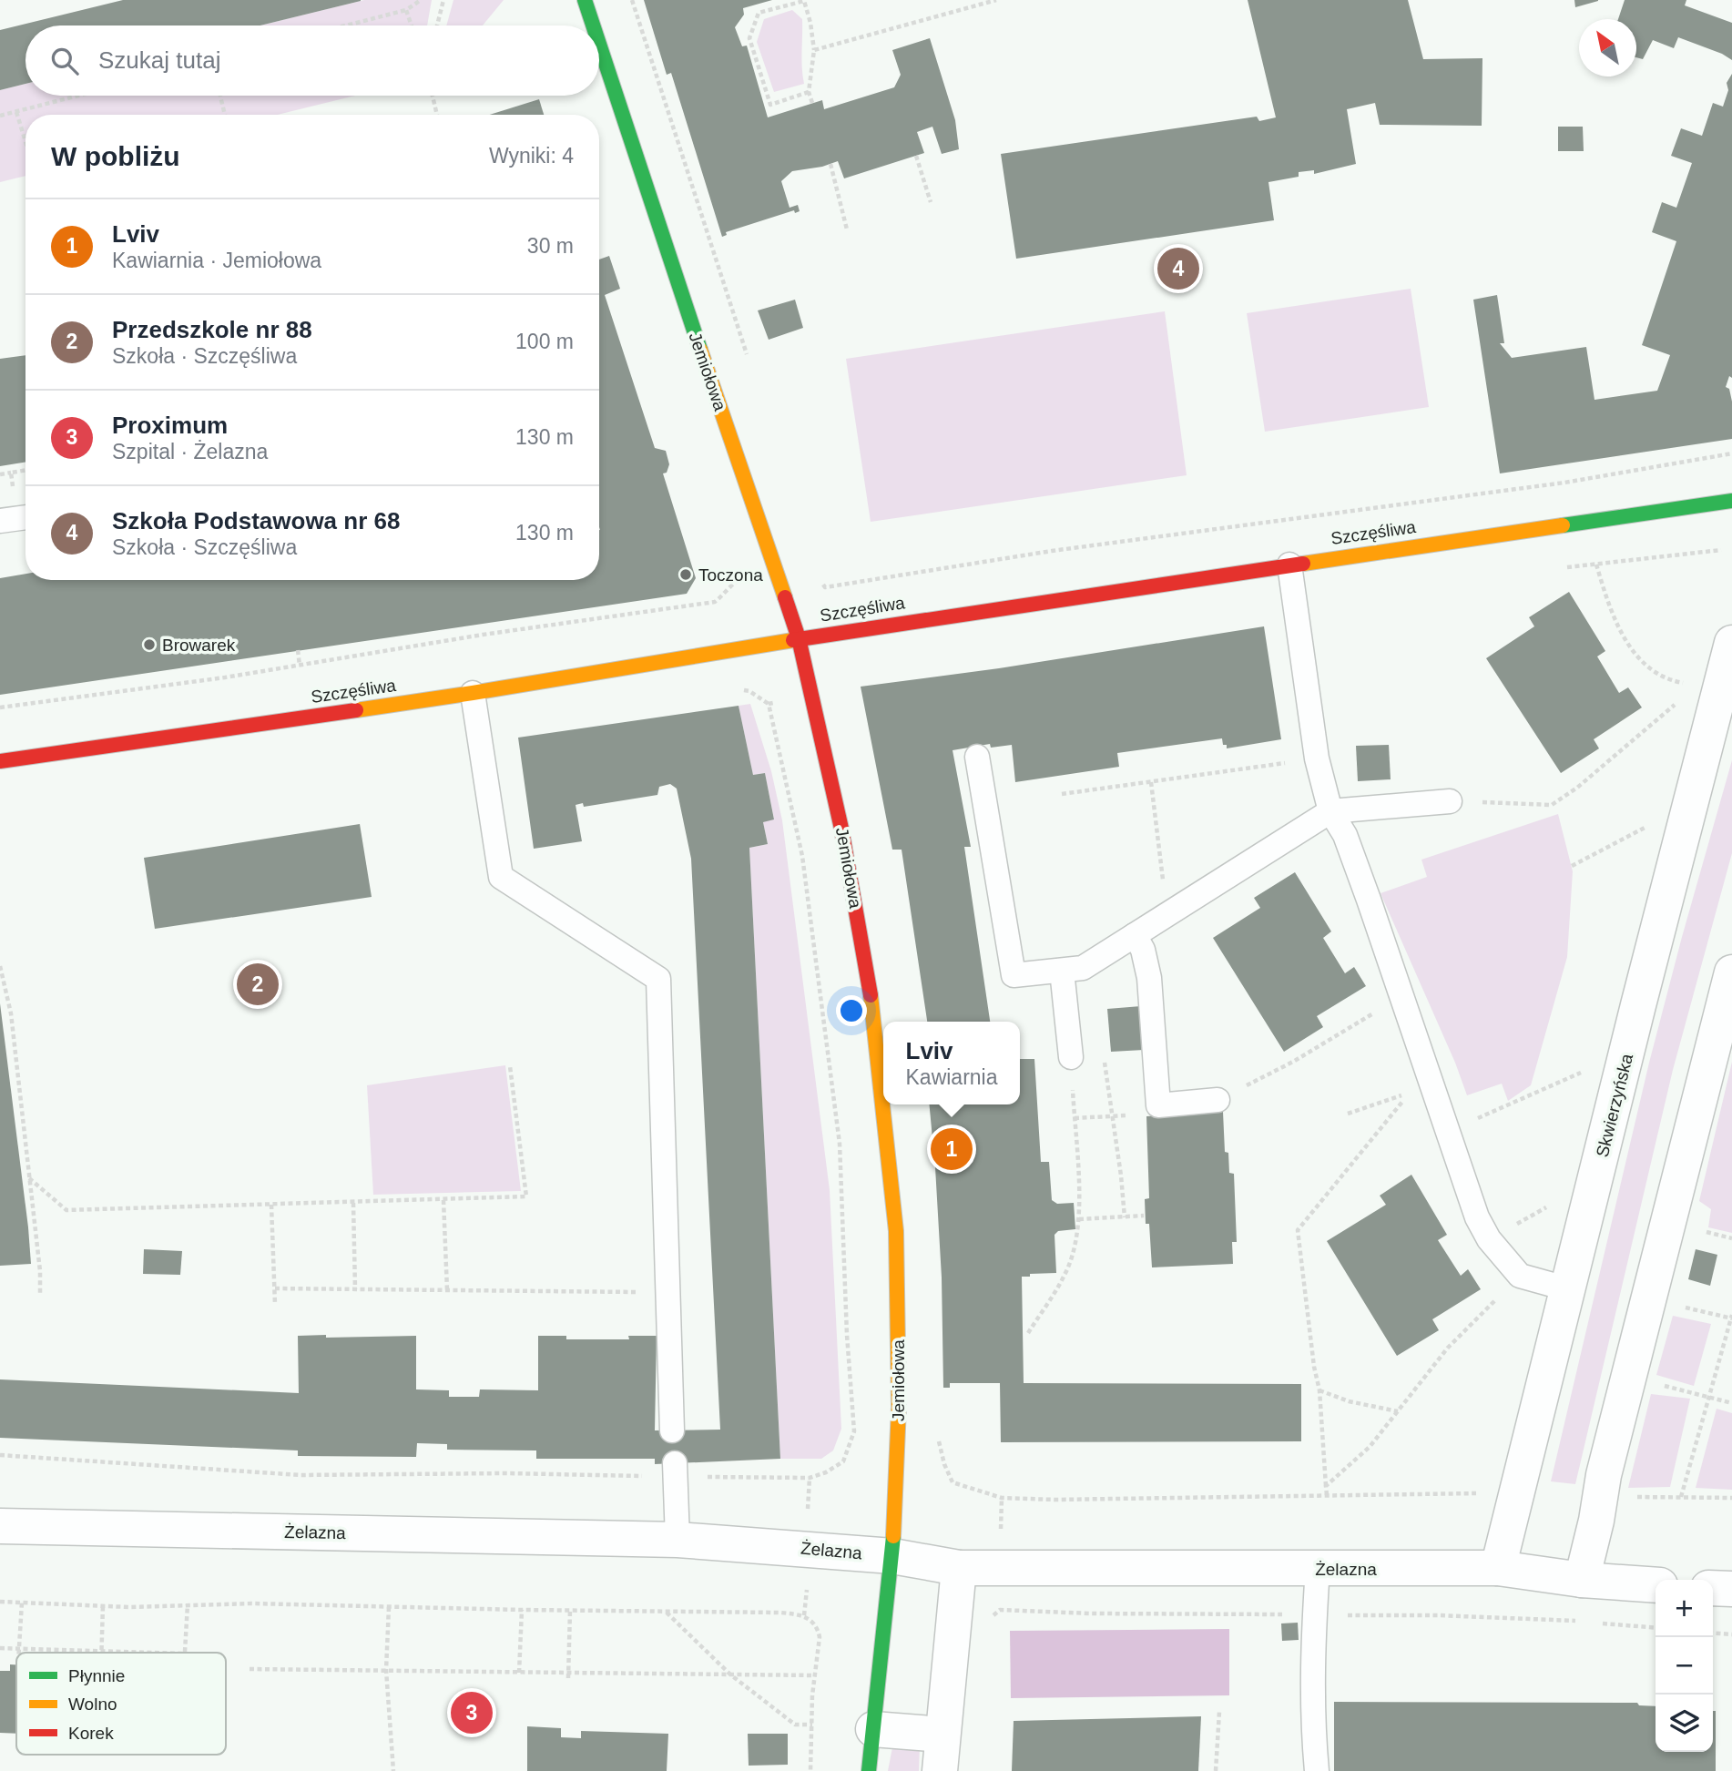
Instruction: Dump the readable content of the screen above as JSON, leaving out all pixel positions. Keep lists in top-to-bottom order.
{
  "streets": {
    "street": [
      "Jemiołowa",
      "Szczęśliwa",
      "Skwierzyńska",
      "Żelazna"
    ]
  },
  "crossings": [
    ["Jemiołowa", "Szczęśliwa"],
    ["Jemiołowa", "Żelazna"],
    ["Skwierzyńska", "Żelazna"]
  ],
  "places": ["Toczona", "Browarek"],
  "legend": ["Płynnie", "Wolno", "Korek"],
  "north": "top left",
  "page": {
    "search": "Szukaj tutaj",
    "heading": ["W pobliżu", "Wyniki: 4"],
    "list": [
      {
        "mark": "1",
        "name": "Lviv",
        "note": "Kawiarnia · Jemiołowa",
        "value": "30 m"
      },
      {
        "mark": "2",
        "name": "Przedszkole nr 88",
        "note": "Szkoła · Szczęśliwa",
        "value": "100 m"
      },
      {
        "mark": "3",
        "name": "Proximum",
        "note": "Szpital · Żelazna",
        "value": "130 m"
      },
      {
        "mark": "4",
        "name": "Szkoła Podstawowa nr 68",
        "note": "Szkoła · Szczęśliwa",
        "value": "130 m"
      }
    ],
    "pins": [
      "4",
      "2",
      "1",
      "3"
    ],
    "popup": ["Lviv", "Kawiarnia"],
    "map_buttons": ["+", "−"]
  }
}
